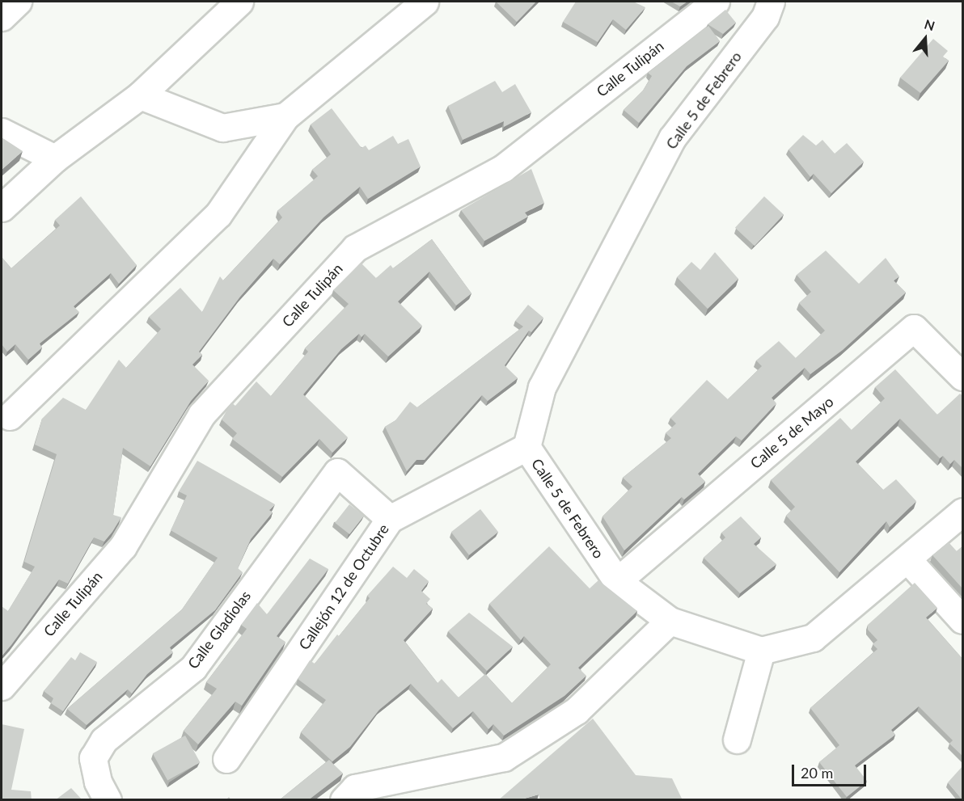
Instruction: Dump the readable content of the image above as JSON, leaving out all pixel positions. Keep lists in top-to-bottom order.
{
  "streets": {
    "street": [
      "Calle Tulipán",
      "Calle 5 de Febrero",
      "Calle 5 de Mayo",
      "Callejón 12 de Octubre",
      "Calle Gladiolas"
    ]
  },
  "crossings": [
    ["Calle 5 de Febrero", "Calle 5 de Mayo"],
    ["Calle 5 de Febrero", "Callejón 12 de Octubre"],
    ["Callejón 12 de Octubre", "Calle Gladiolas"]
  ],
  "scale_bar": "20 m",
  "north": "top"
}
